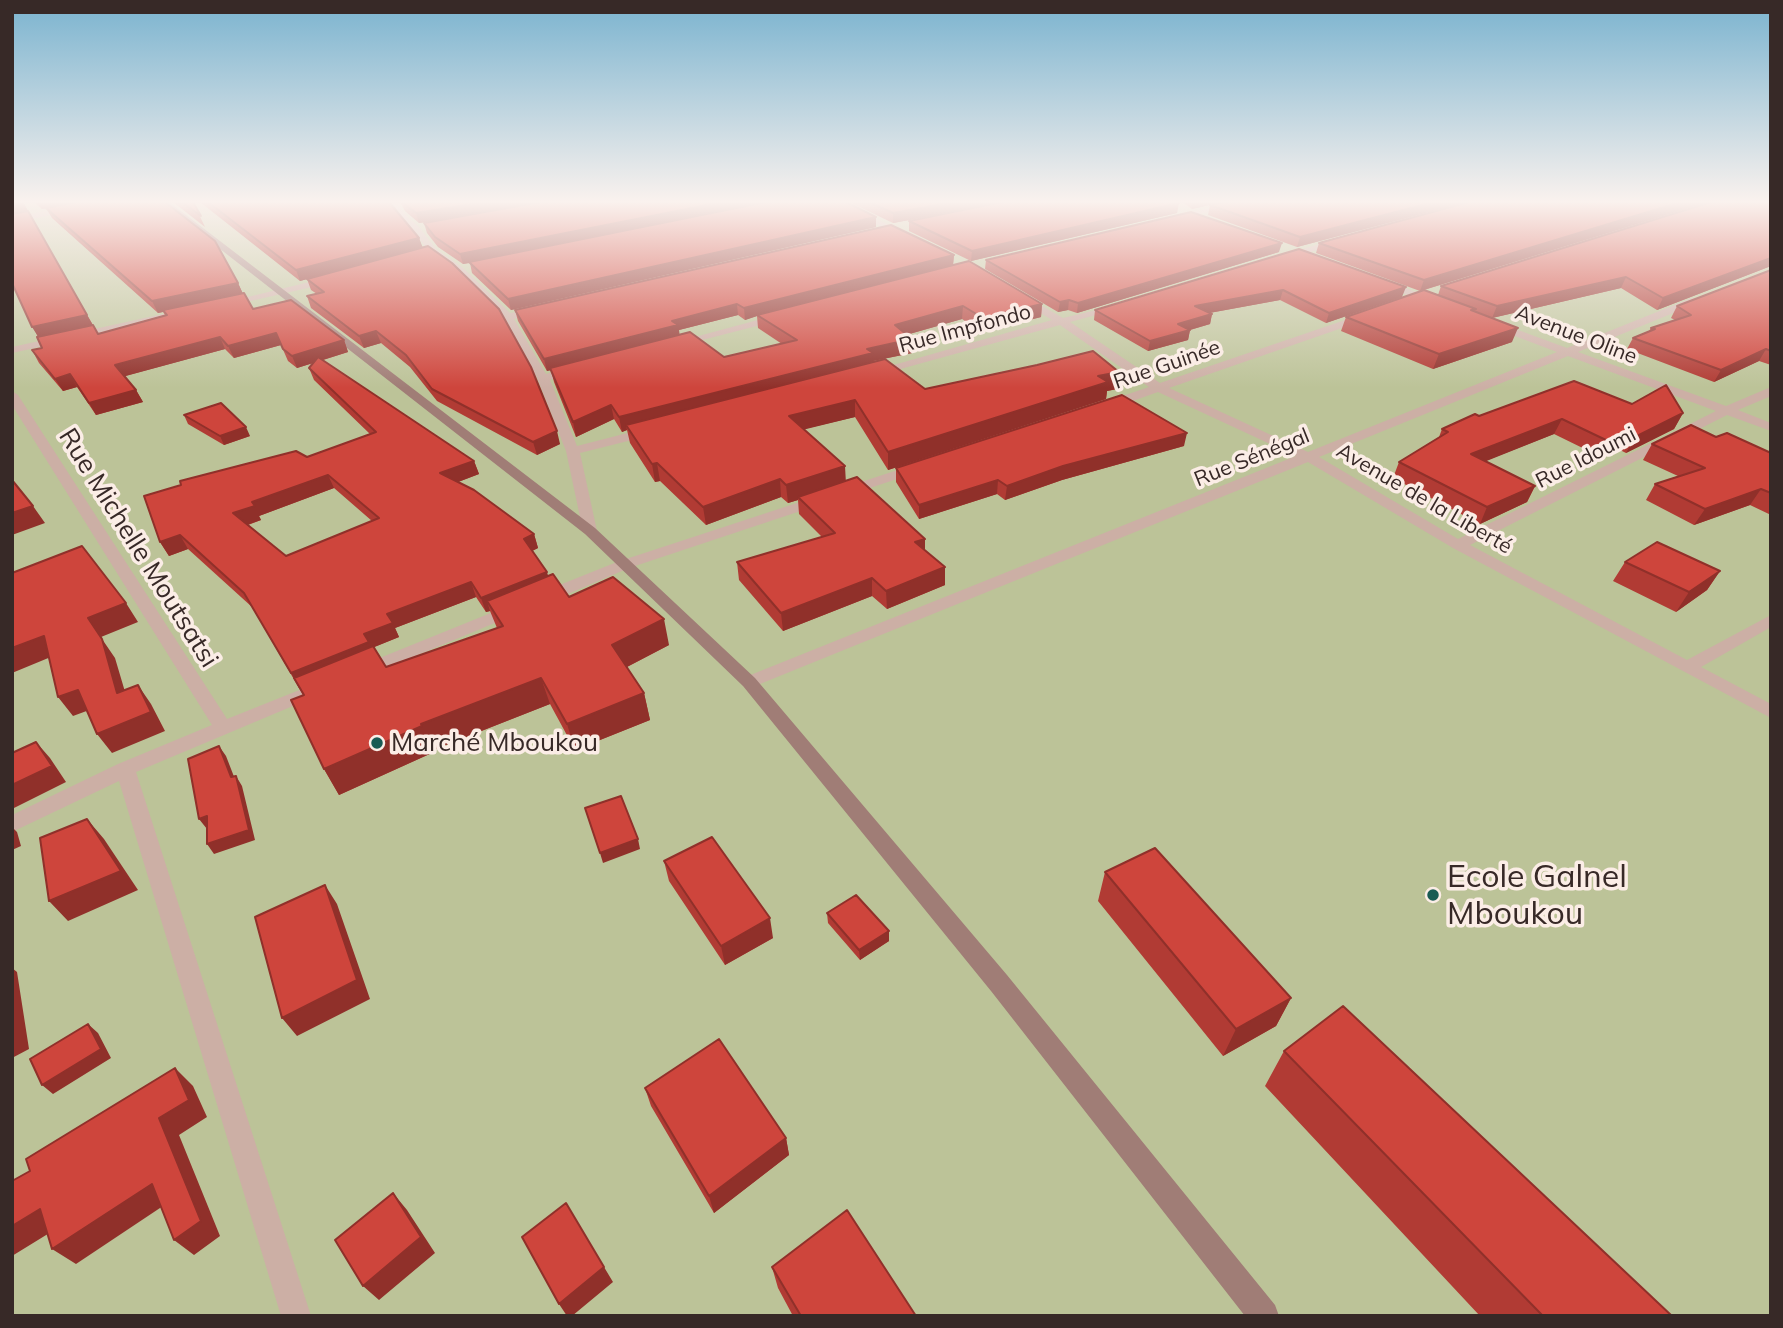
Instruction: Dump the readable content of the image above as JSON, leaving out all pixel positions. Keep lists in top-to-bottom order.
{
  "streets": {
    "street": [
      "Rue Impfondo",
      "Avenue Oline",
      "Rue Guinée",
      "Rue Sénégal",
      "Rue Idoumi",
      "Avenue de la Liberté",
      "Rue Michelle Moutsatsi"
    ]
  },
  "crossings": [
    ["Rue Impfondo", "Avenue de la Liberté"],
    ["Avenue Oline", "Rue Sénégal"],
    ["Avenue Oline", "Rue Idoumi"],
    ["Rue Guinée", "Avenue de la Liberté"],
    ["Rue Sénégal", "Avenue de la Liberté"],
    ["Rue Idoumi", "Avenue de la Liberté"]
  ],
  "places": ["Marché Mboukou", "Ecole Galnel Mboukou"]
}
